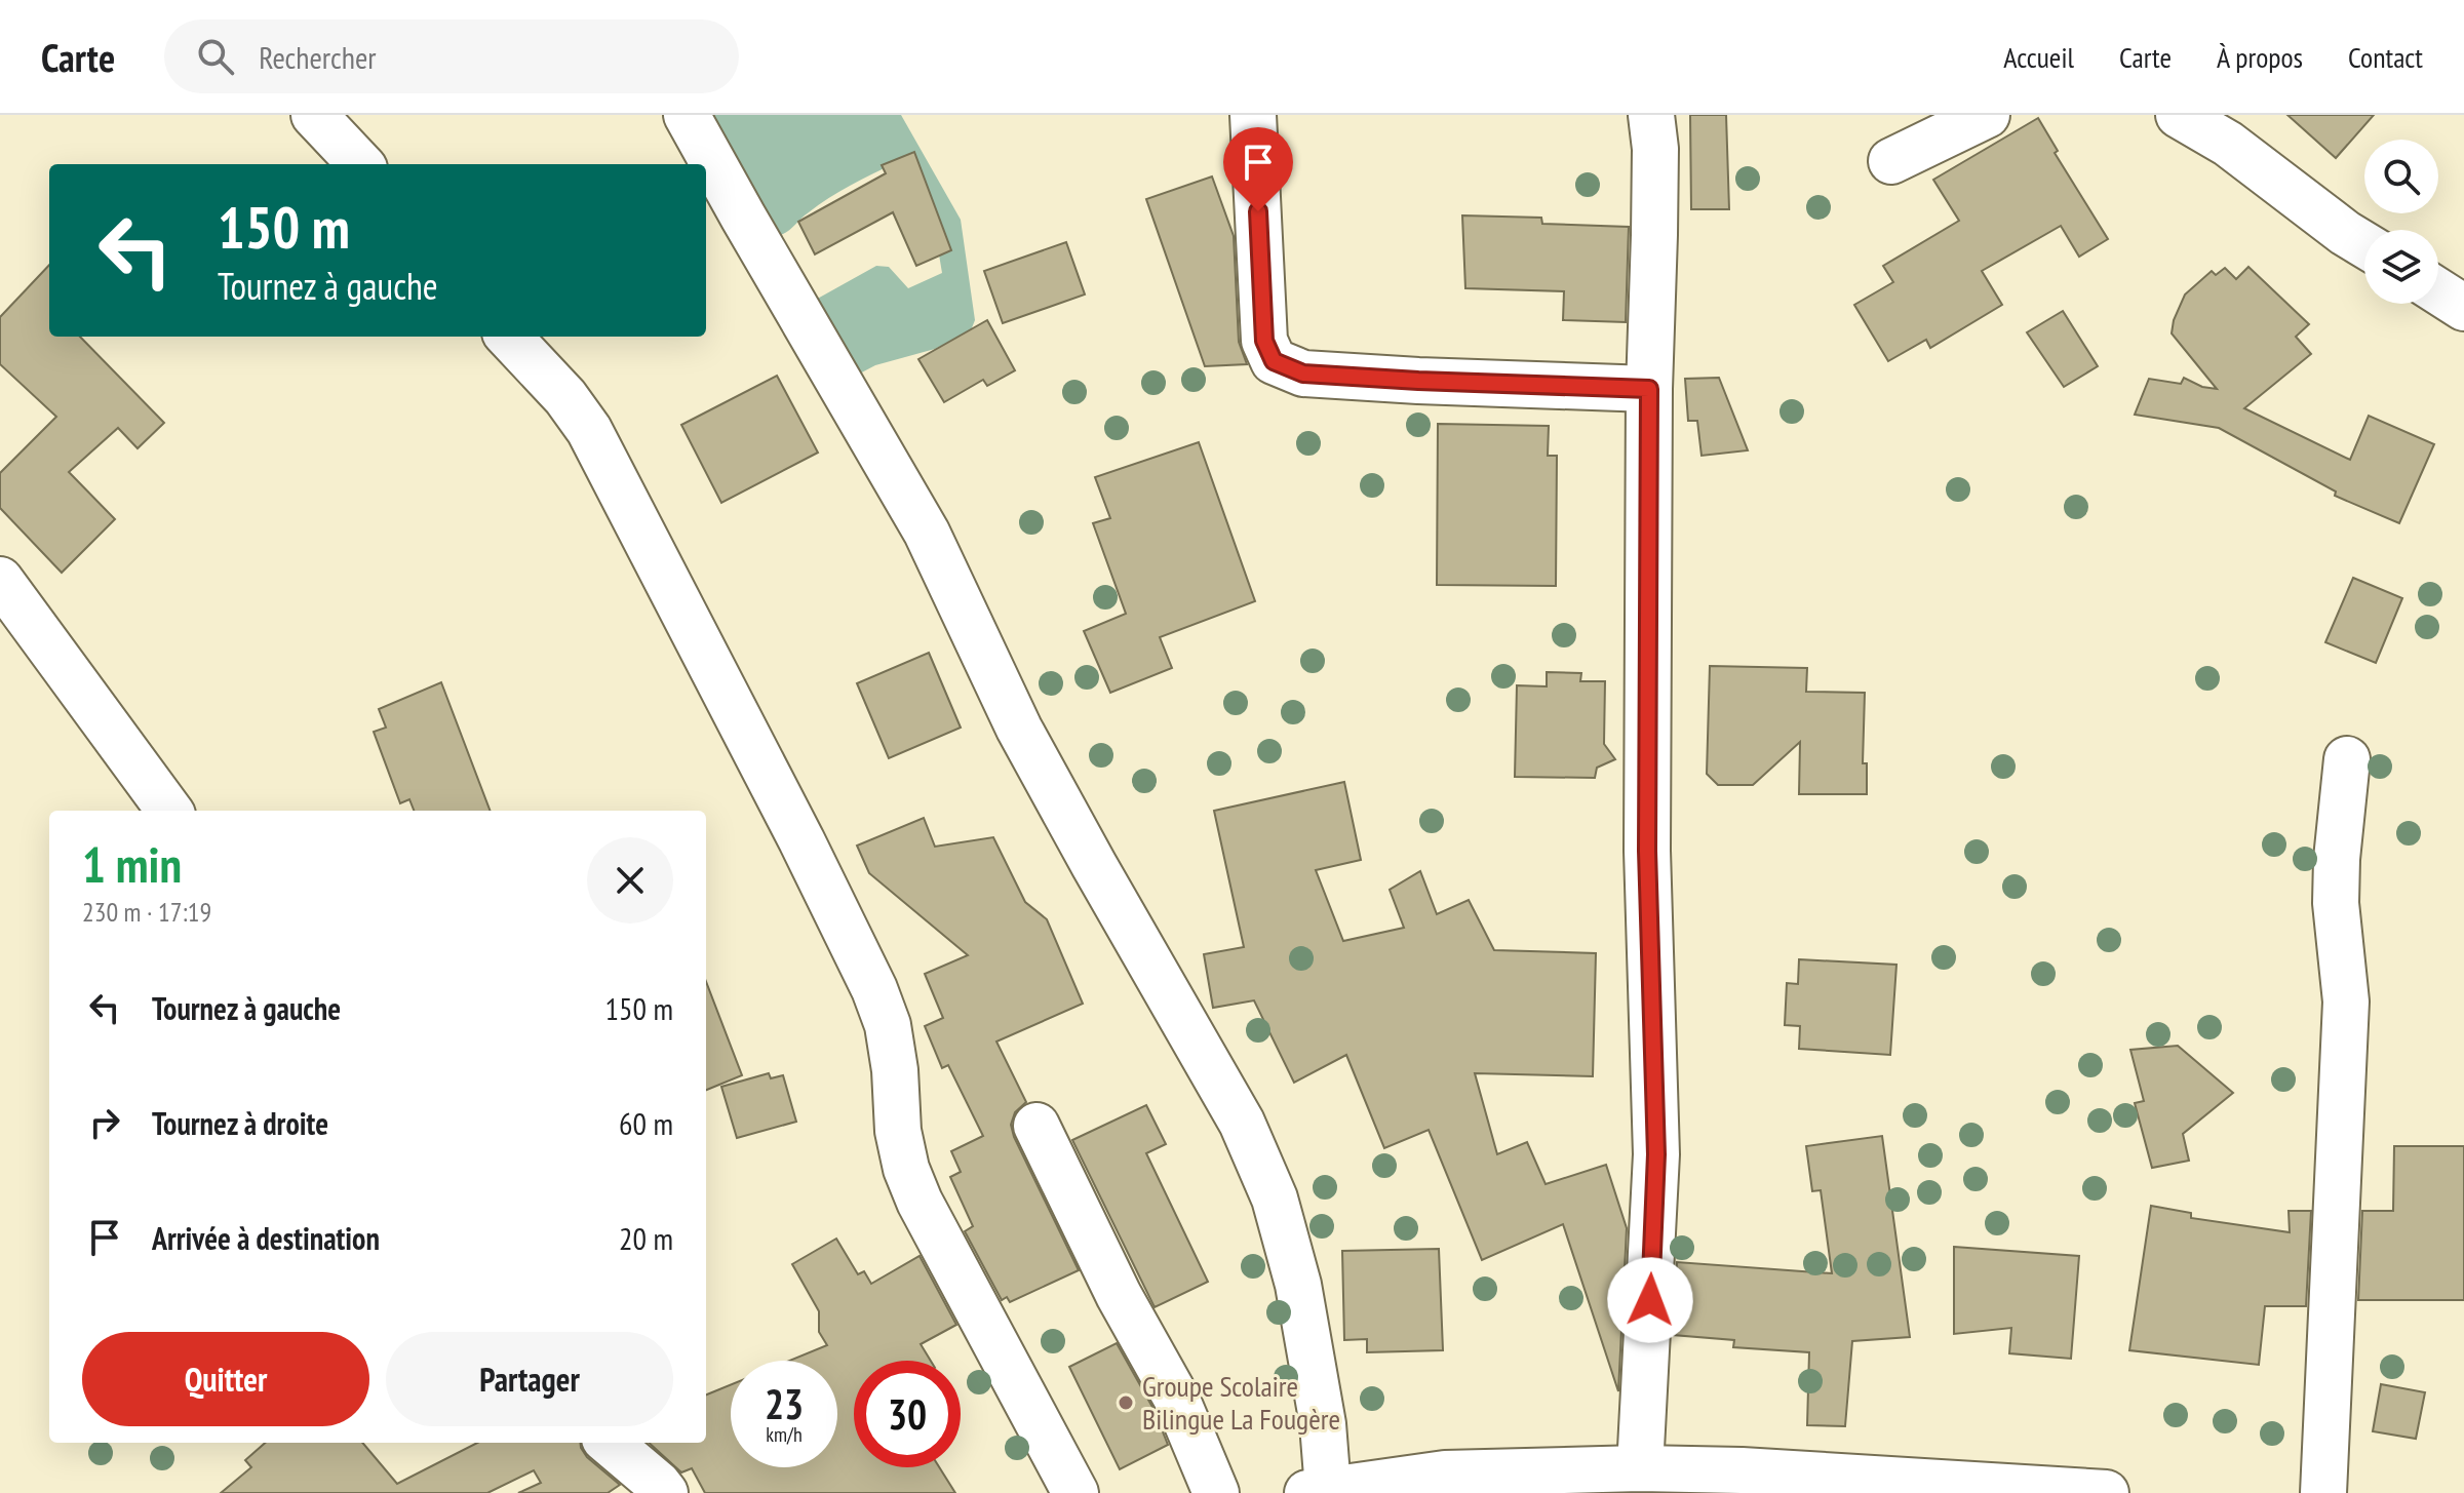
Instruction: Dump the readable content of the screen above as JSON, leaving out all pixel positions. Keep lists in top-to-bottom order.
{
  "places": ["Groupe Scolaire Bilingue La Fougère"],
  "page": {
    "header": "Carte",
    "search": "Rechercher",
    "nav": [
      "Accueil",
      "Carte",
      "À propos",
      "Contact"
    ],
    "turn": ["150 m", "Tournez à gauche"],
    "heading": ["1 min", "230 m · 17:19"],
    "list": [
      {
        "name": "Tournez à gauche",
        "value": "150 m"
      },
      {
        "name": "Tournez à droite",
        "value": "60 m"
      },
      {
        "name": "Arrivée à destination",
        "value": "20 m"
      }
    ],
    "buttons": ["Quitter", "Partager"],
    "speed": "23 km/h",
    "limit": "30"
  }
}
